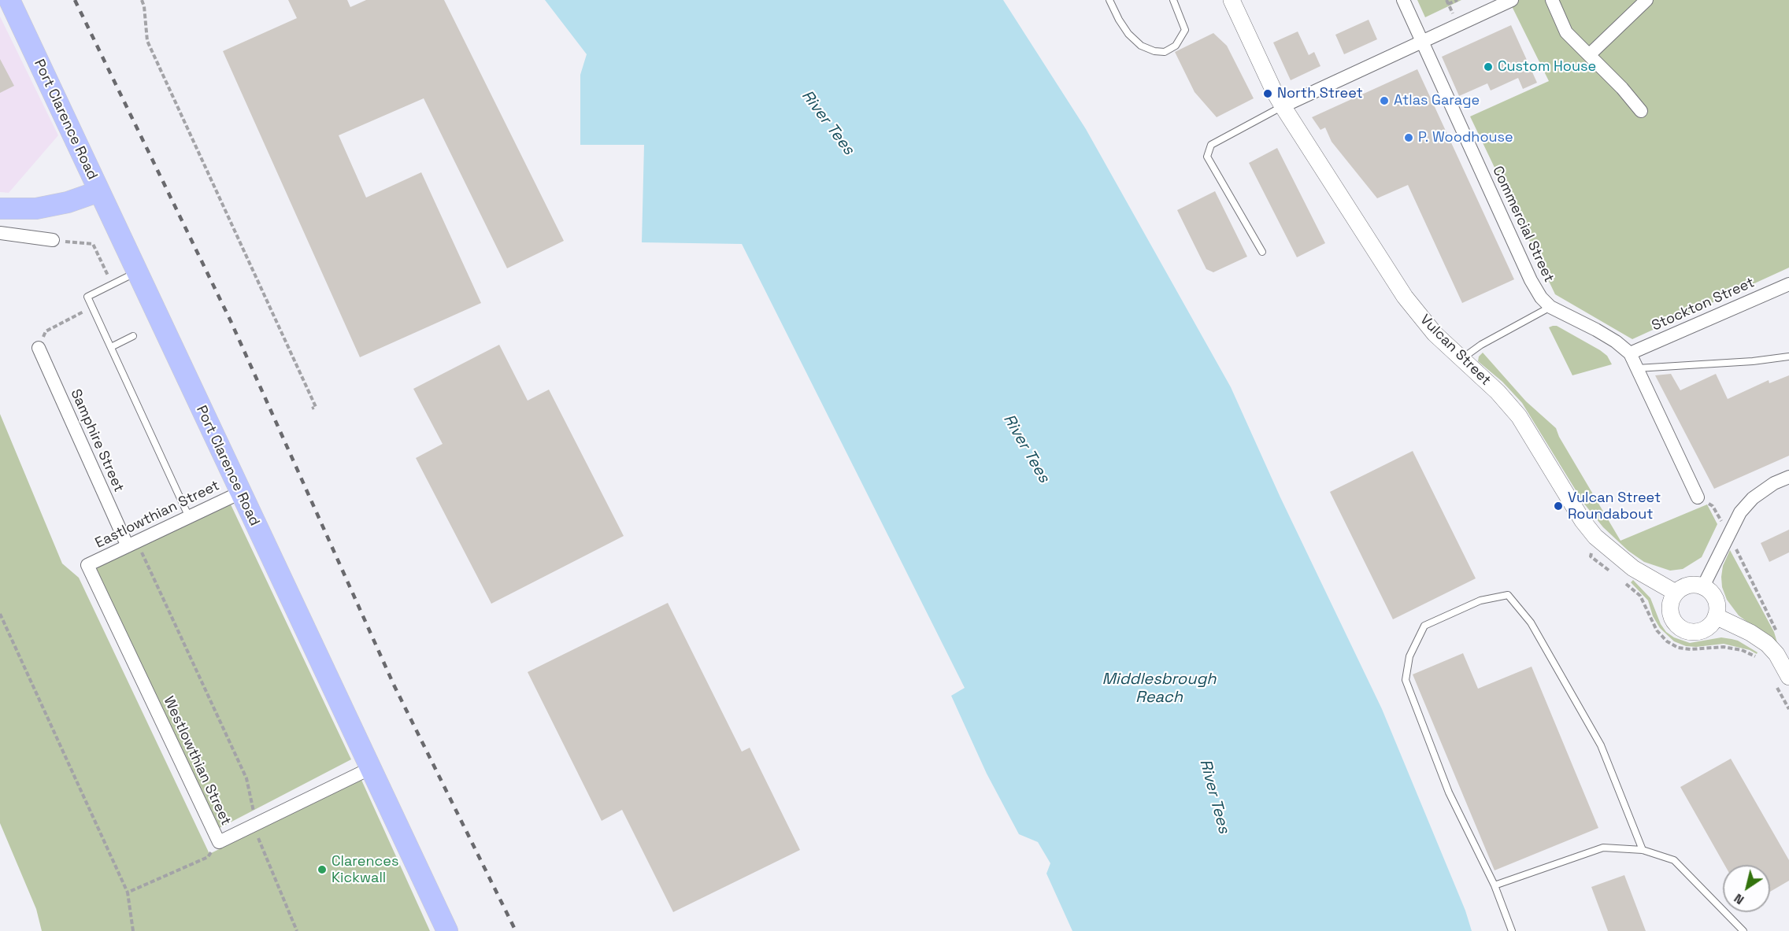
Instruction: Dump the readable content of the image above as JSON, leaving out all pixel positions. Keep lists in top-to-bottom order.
{
  "streets": {
    "main road": ["Port Clarence Road"],
    "street": [
      "Commercial Street",
      "Stockton Street",
      "Vulcan Street",
      "Samphire Street",
      "Eastlowthian Street",
      "Westlowthian Street"
    ]
  },
  "crossings": [
    ["Port Clarence Road", "Eastlowthian Street"],
    ["Port Clarence Road", "Westlowthian Street"],
    ["Commercial Street", "Stockton Street"],
    ["Samphire Street", "Eastlowthian Street"],
    ["Eastlowthian Street", "Westlowthian Street"]
  ],
  "water": ["River Tees", "Middlesbrough Reach"],
  "places": [
    "Custom House",
    "North Street",
    "Atlas Garage",
    "P. Woodhouse",
    "Vulcan Street Roundabout",
    "Clarences Kickwall"
  ],
  "north": "bottom left"
}
